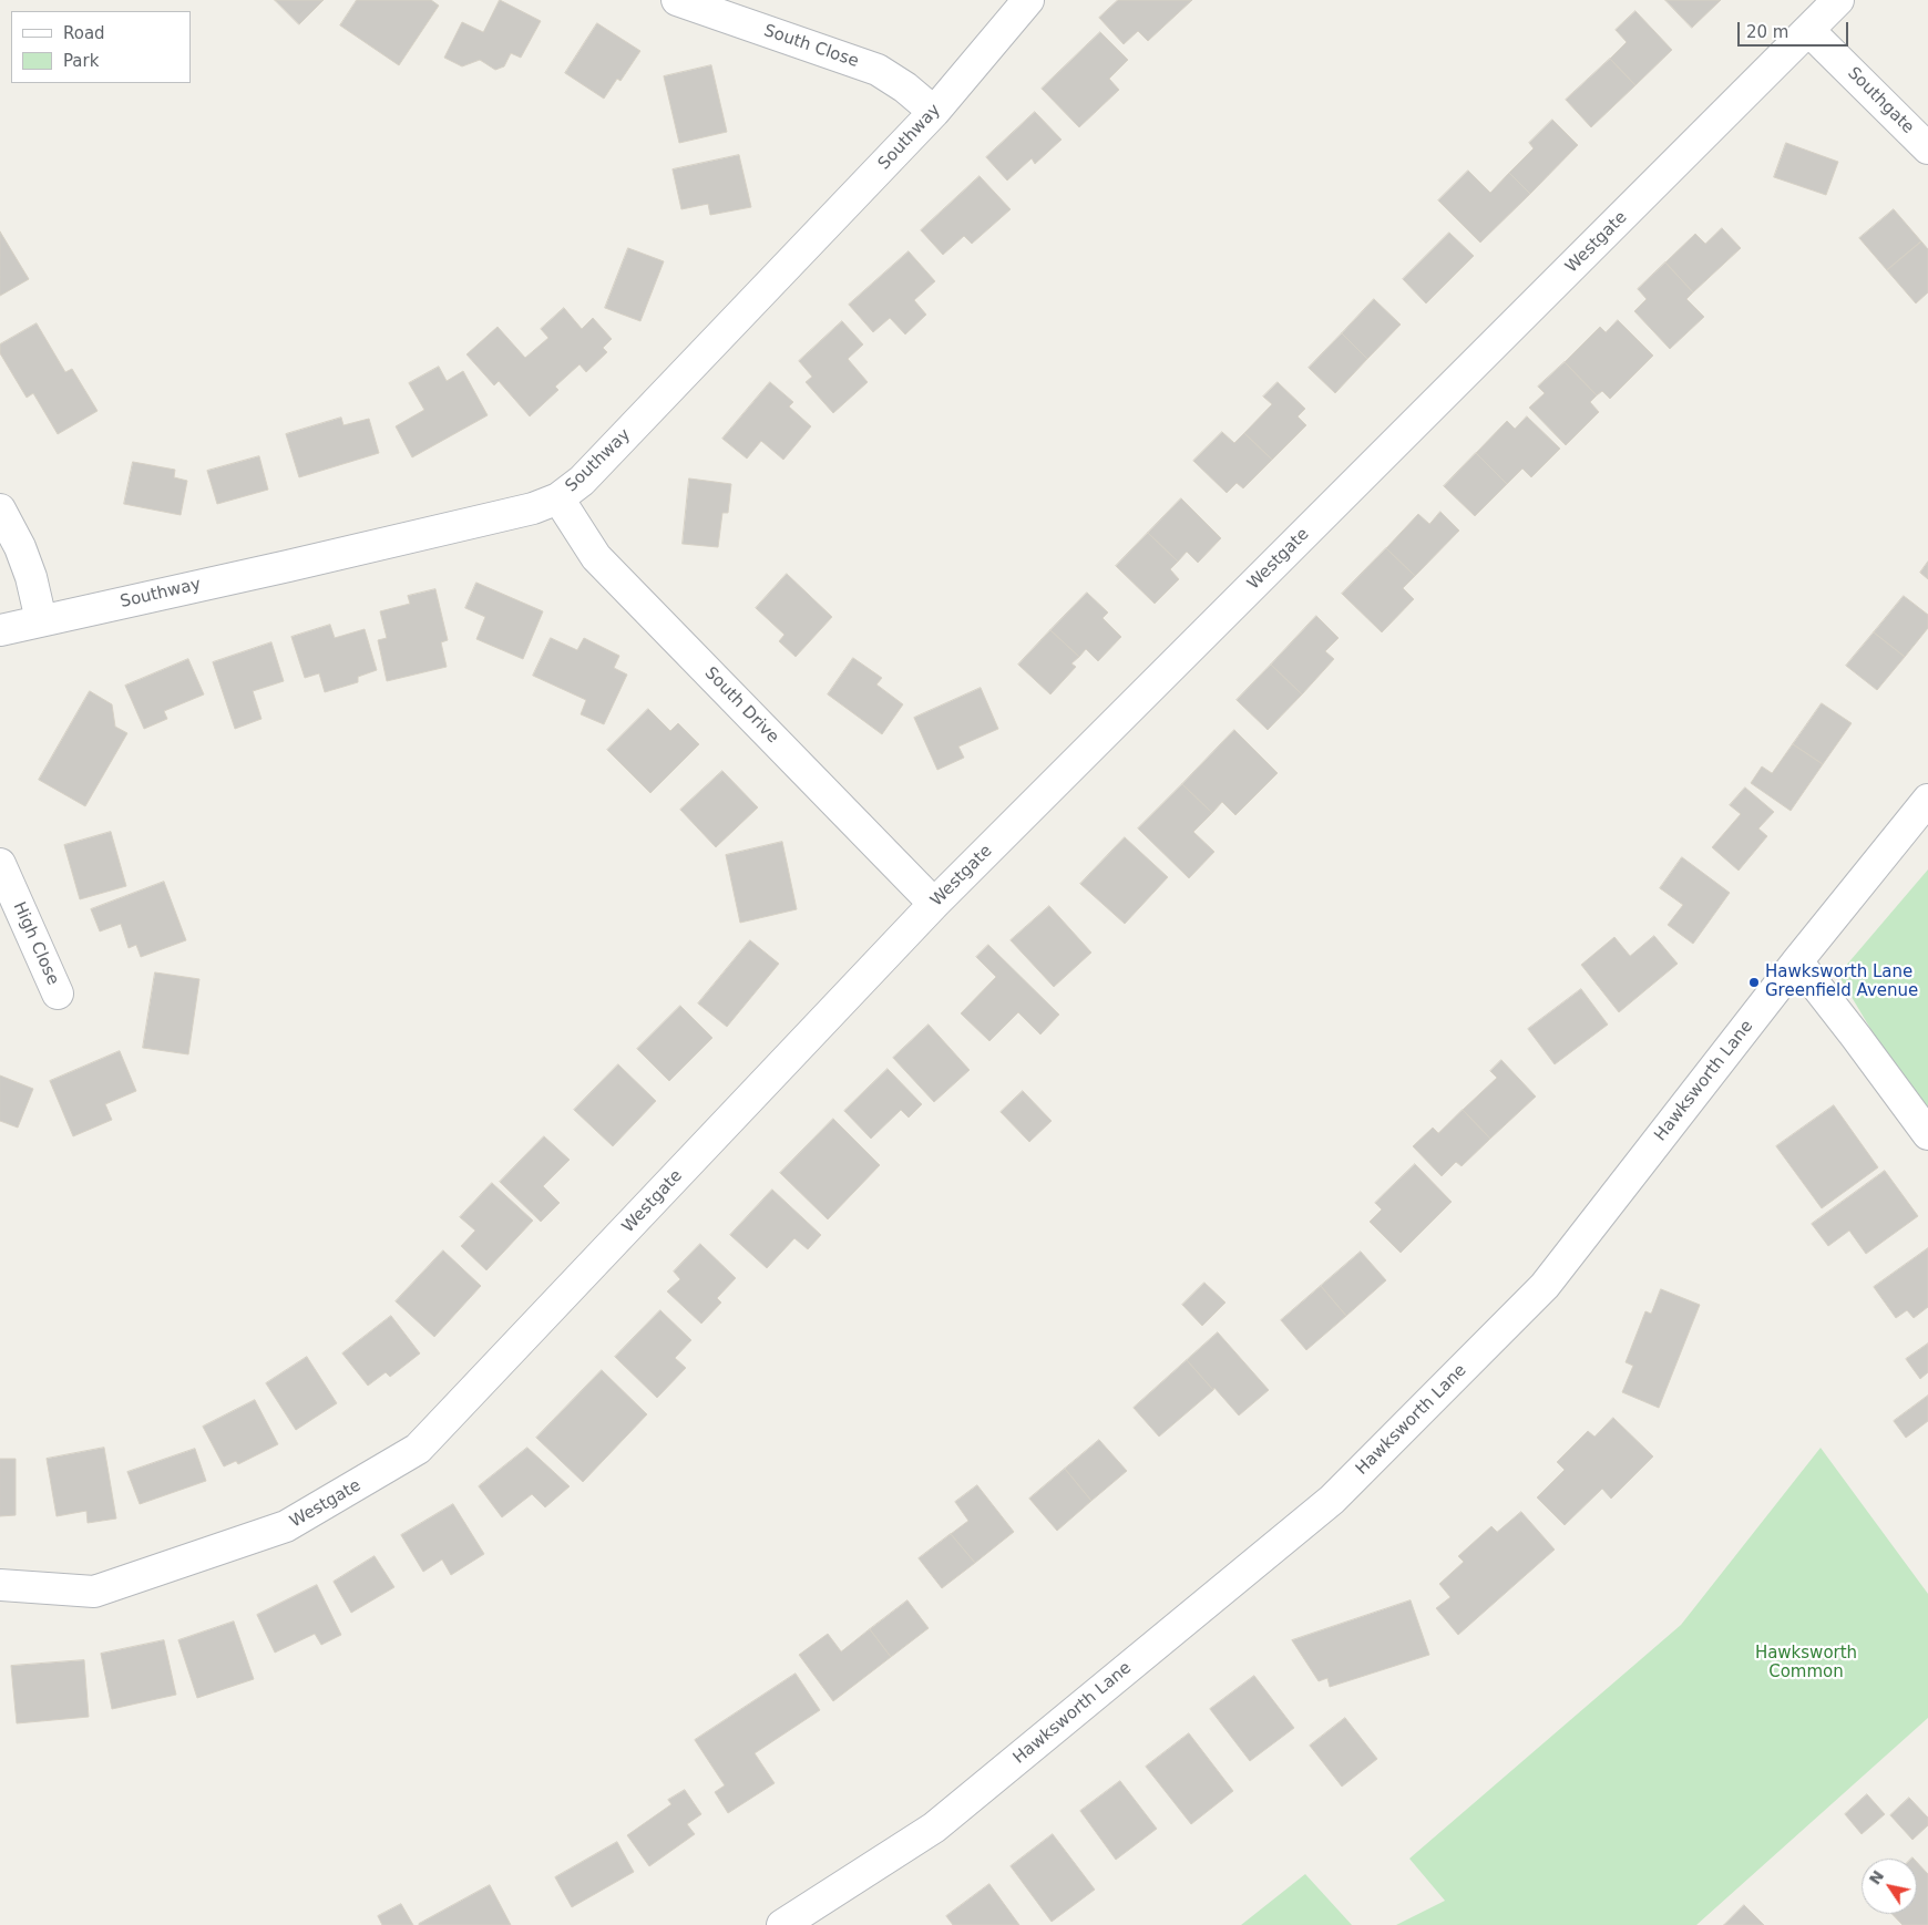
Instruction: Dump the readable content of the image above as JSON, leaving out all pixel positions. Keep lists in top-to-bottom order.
{
  "streets": {
    "street": [
      "South Close",
      "Southgate",
      "Southway",
      "Westgate",
      "South Drive",
      "High Close",
      "Hawksworth Lane"
    ]
  },
  "crossings": [
    ["South Close", "Southway"],
    ["Southgate", "Westgate"],
    ["Southway", "South Drive"],
    ["Westgate", "South Drive"]
  ],
  "parks": ["Hawksworth Common"],
  "places": ["Hawksworth Lane Greenfield Avenue"],
  "legend": ["Road", "Park"],
  "scale_bar": "20 m",
  "north": "top left"
}
